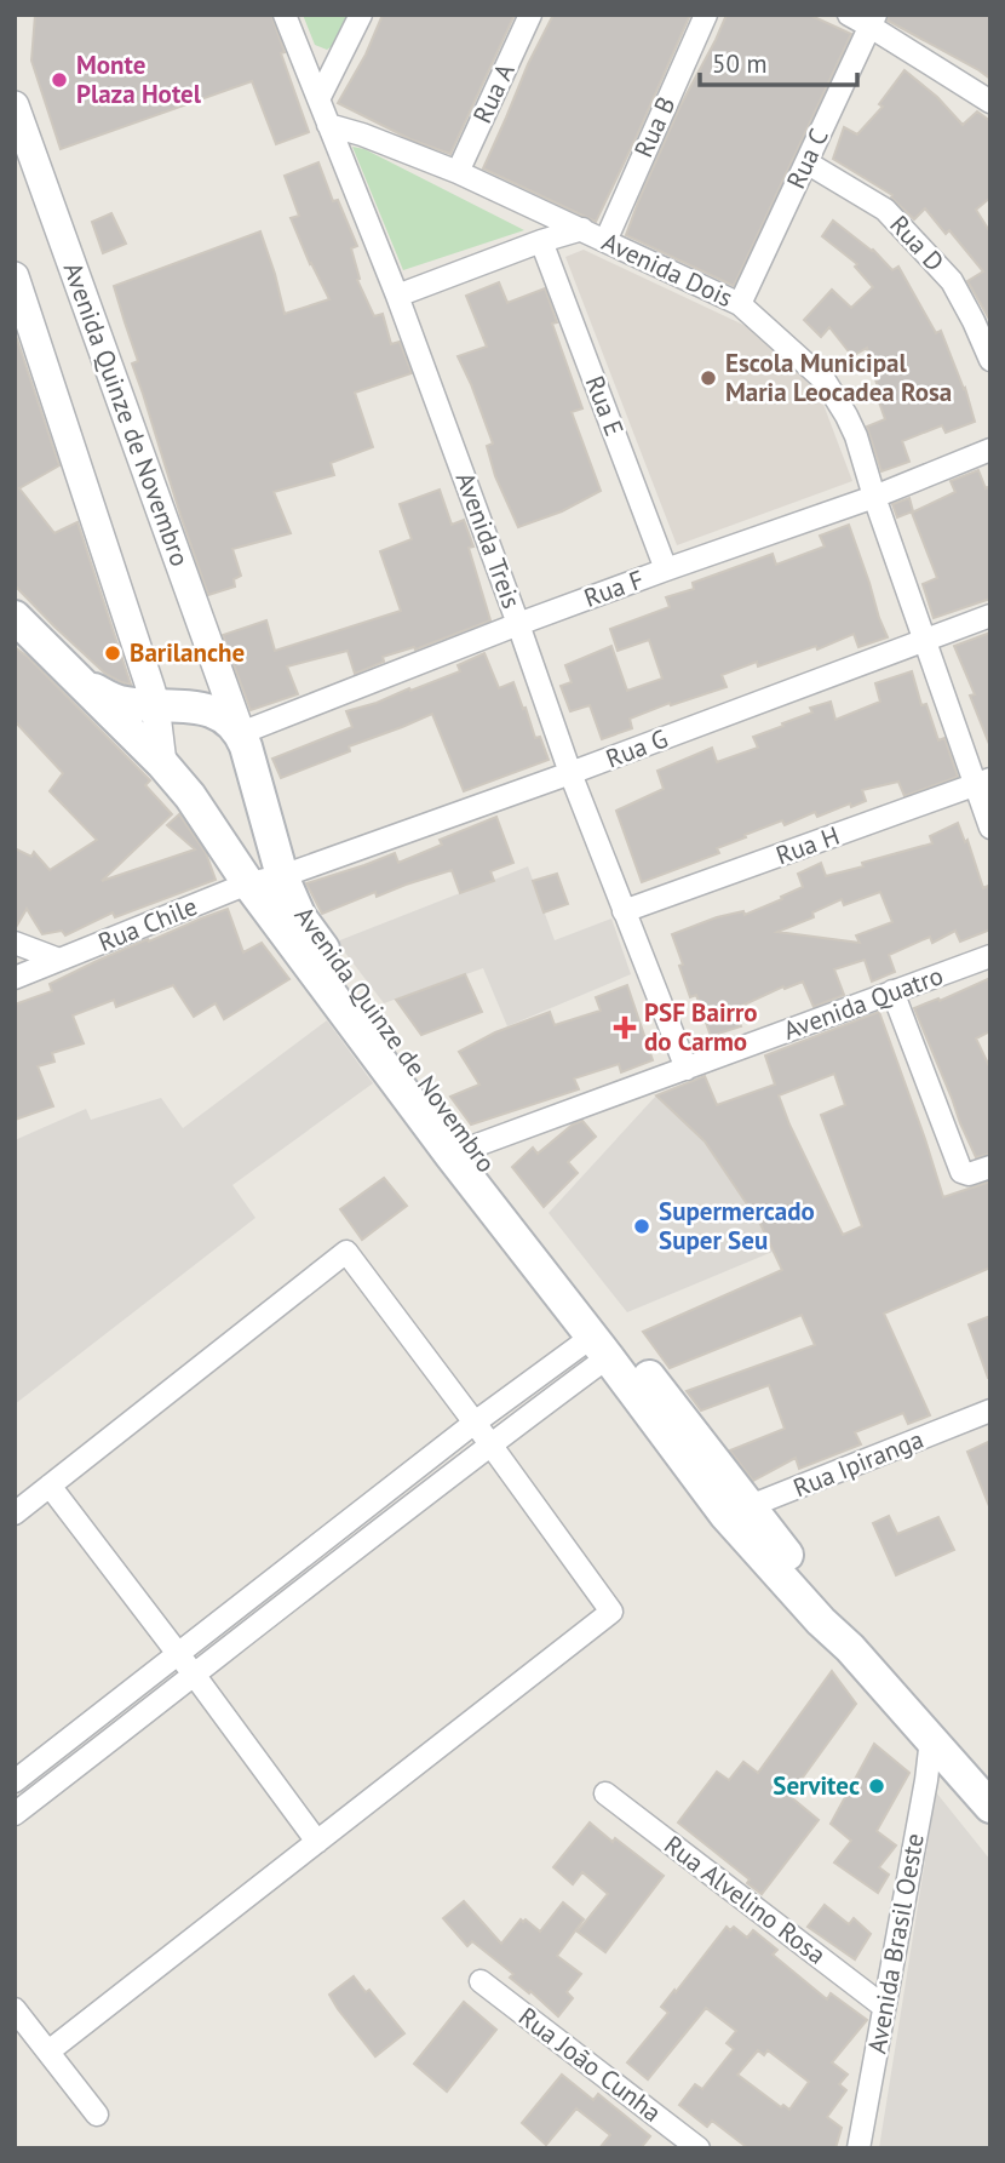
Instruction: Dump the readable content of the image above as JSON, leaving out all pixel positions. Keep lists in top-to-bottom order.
{
  "streets": {
    "main road": ["Avenida Quinze de Novembro"],
    "street": [
      "Rua A",
      "Rua B",
      "Rua C",
      "Rua D",
      "Avenida Dois",
      "Rua E",
      "Avenida Treis",
      "Rua F",
      "Rua G",
      "Rua H",
      "Rua Chile",
      "Avenida Quatro",
      "Rua Ipiranga",
      "Rua Alvelino Rosa",
      "Avenida Brasil Oeste",
      "Rua João Cunha"
    ]
  },
  "crossings": [
    ["Rua A", "Avenida Dois"],
    ["Rua B", "Avenida Dois"],
    ["Rua C", "Rua D"],
    ["Rua C", "Avenida Dois"],
    ["Avenida Dois", "Avenida Treis"],
    ["Avenida Dois", "Rua F"],
    ["Avenida Dois", "Rua G"],
    ["Avenida Dois", "Rua H"],
    ["Rua E", "Rua F"],
    ["Avenida Quinze de Novembro", "Rua F"],
    ["Avenida Quinze de Novembro", "Rua G"],
    ["Avenida Quinze de Novembro", "Rua Chile"],
    ["Avenida Quinze de Novembro", "Avenida Quatro"],
    ["Avenida Quinze de Novembro", "Rua Ipiranga"],
    ["Avenida Quinze de Novembro", "Avenida Brasil Oeste"],
    ["Avenida Treis", "Rua F"],
    ["Avenida Treis", "Rua G"],
    ["Avenida Treis", "Rua H"],
    ["Avenida Treis", "Avenida Quatro"],
    ["Rua G", "Rua Chile"],
    ["Rua Alvelino Rosa", "Avenida Brasil Oeste"]
  ],
  "places": {
    "other": [
      "Monte Plaza Hotel",
      "Escola Municipal Maria Leocadea Rosa",
      "Barilanche",
      "Supermercado Super Seu",
      "Servitec"
    ],
    "health": ["PSF Bairro do Carmo"]
  },
  "scale_bar": "50 m"
}
